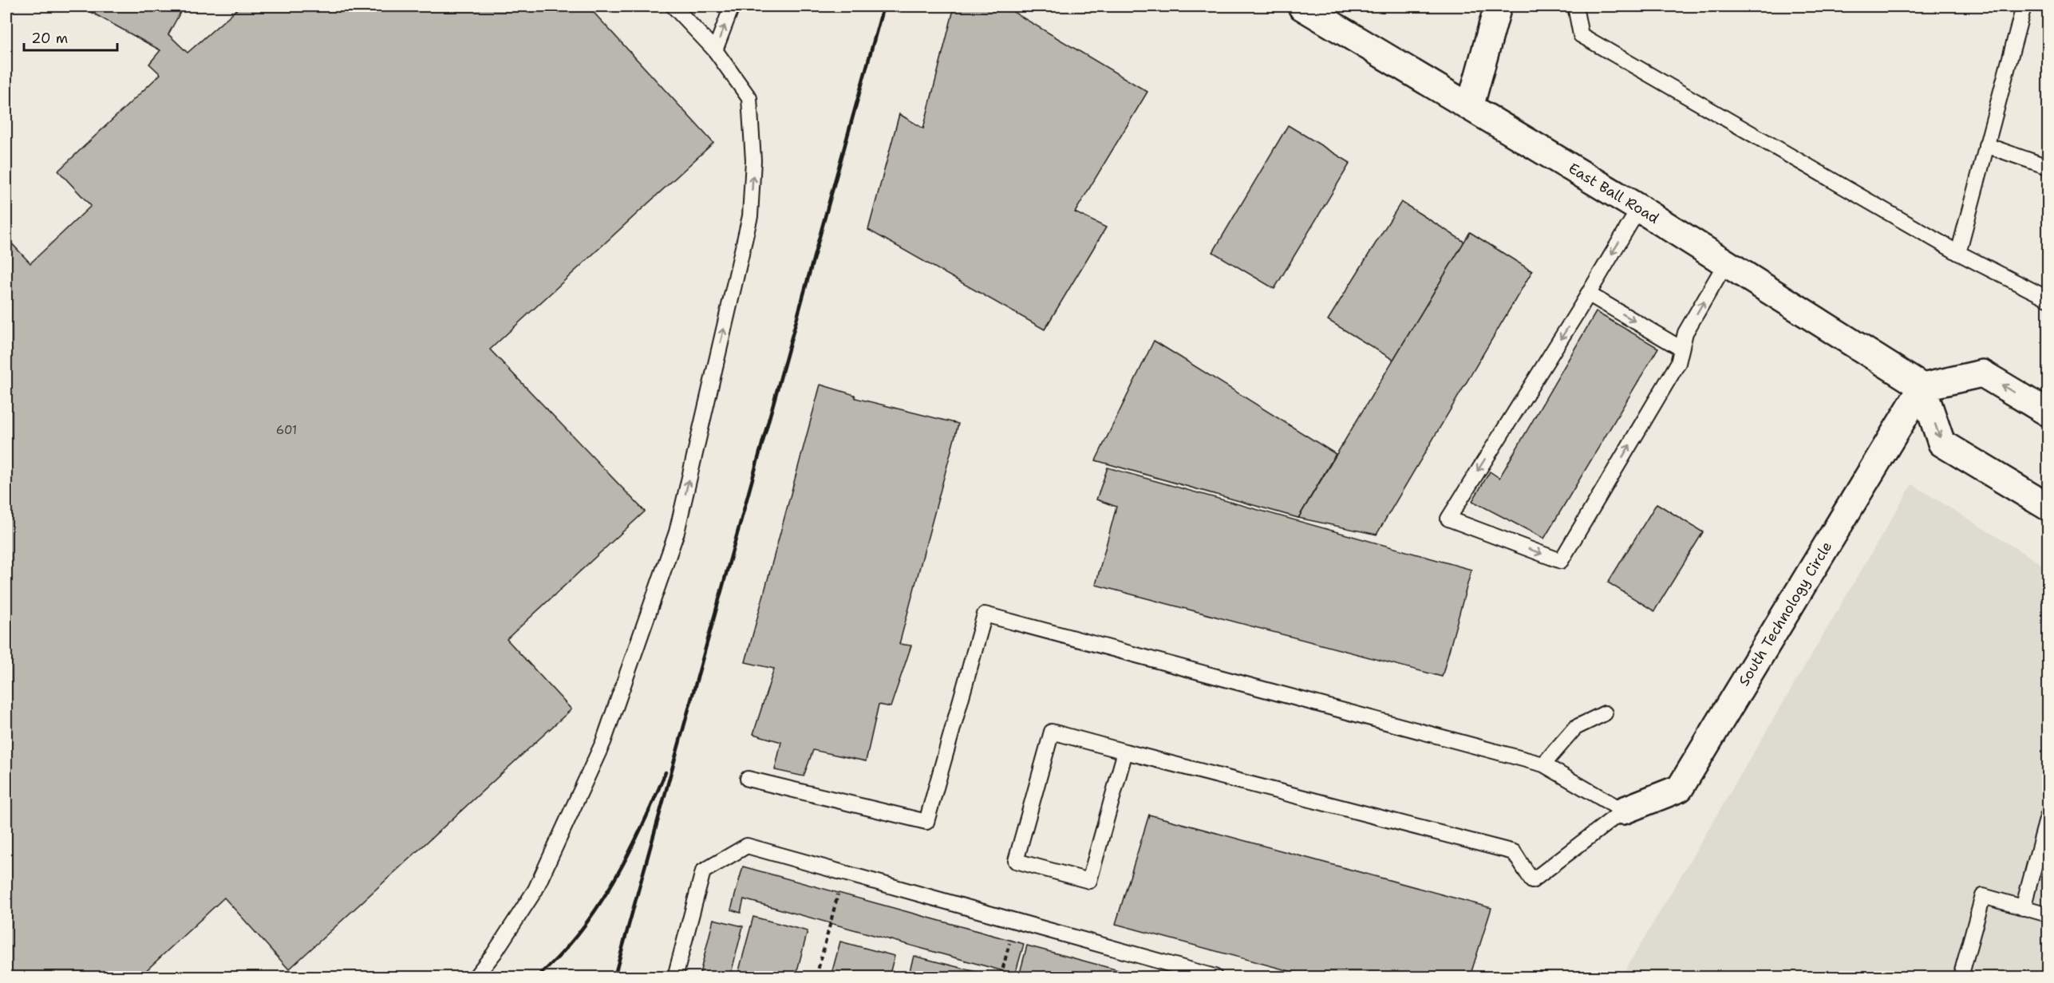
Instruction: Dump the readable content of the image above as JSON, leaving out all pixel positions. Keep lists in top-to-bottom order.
{
  "streets": {
    "main road": ["East Ball Road", "South Technology Circle"]
  },
  "crossings": [
    ["East Ball Road", "South Technology Circle"]
  ],
  "house_numbers": ["601"],
  "scale_bar": "20 m"
}
